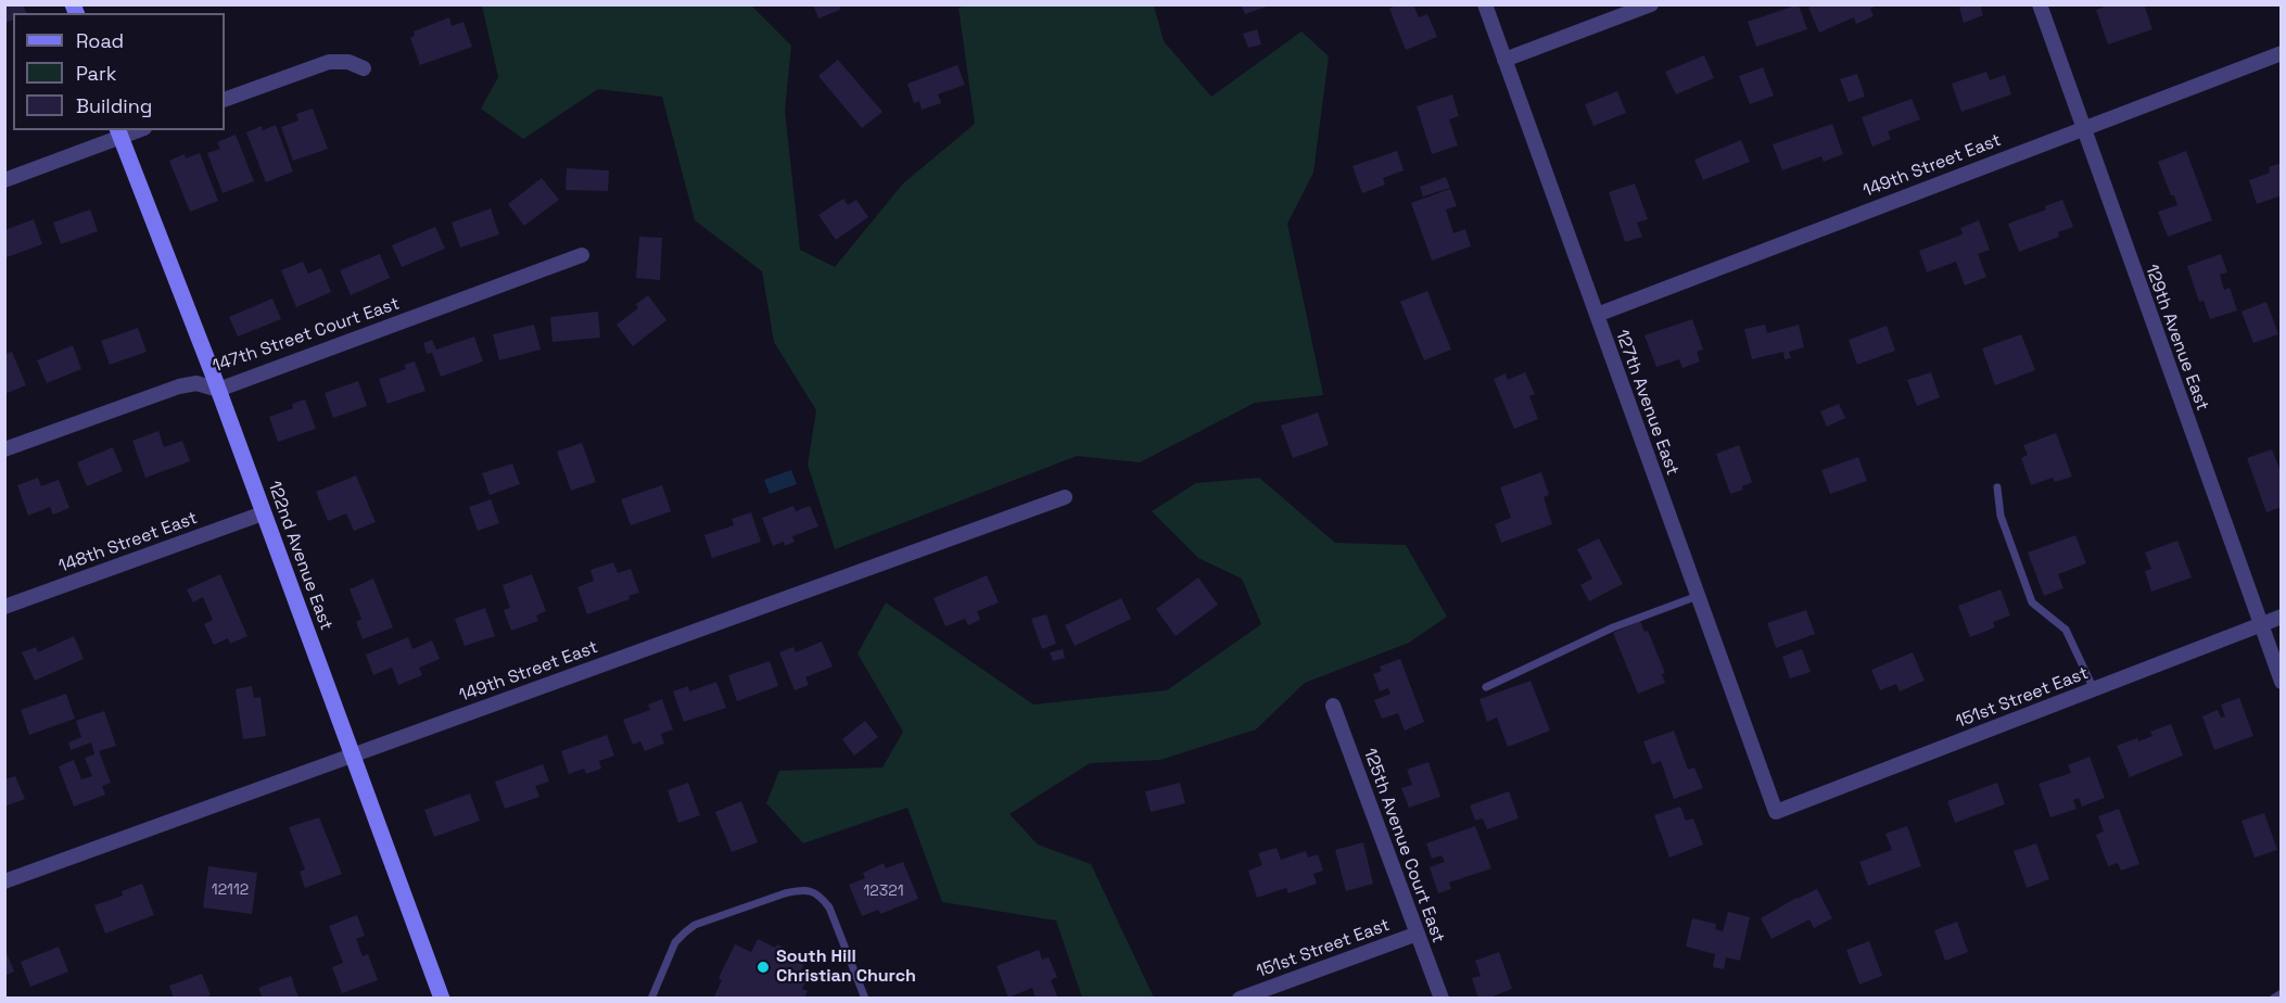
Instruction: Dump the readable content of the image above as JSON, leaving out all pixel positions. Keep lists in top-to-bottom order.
{
  "streets": {
    "main road": ["122nd Avenue East"],
    "street": [
      "149th Street East",
      "147th Street Court East",
      "129th Avenue East",
      "127th Avenue East",
      "148th Street East",
      "151st Street East",
      "125th Avenue Court East"
    ]
  },
  "crossings": [
    ["149th Street East", "129th Avenue East"],
    ["149th Street East", "127th Avenue East"],
    ["149th Street East", "122nd Avenue East"],
    ["147th Street Court East", "122nd Avenue East"],
    ["129th Avenue East", "151st Street East"],
    ["127th Avenue East", "151st Street East"],
    ["148th Street East", "122nd Avenue East"],
    ["151st Street East", "125th Avenue Court East"]
  ],
  "places": ["South Hill Christian Church"],
  "house_numbers": ["12112", "12321"],
  "legend": ["Road", "Park", "Building"]
}
